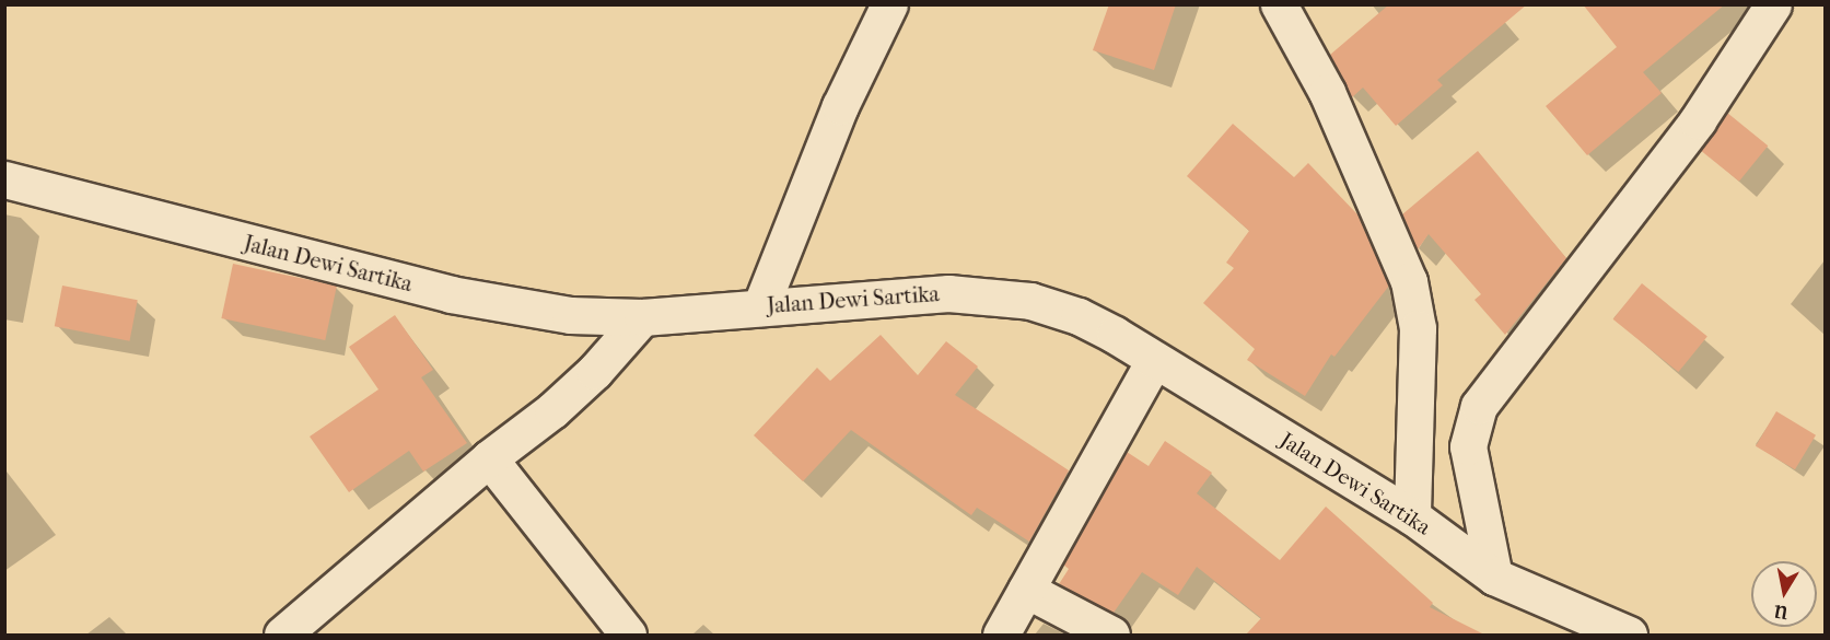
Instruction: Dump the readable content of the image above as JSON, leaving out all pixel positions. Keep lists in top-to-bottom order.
{
  "streets": {
    "street": ["Jalan Dewi Sartika"]
  },
  "north": "bottom"
}
